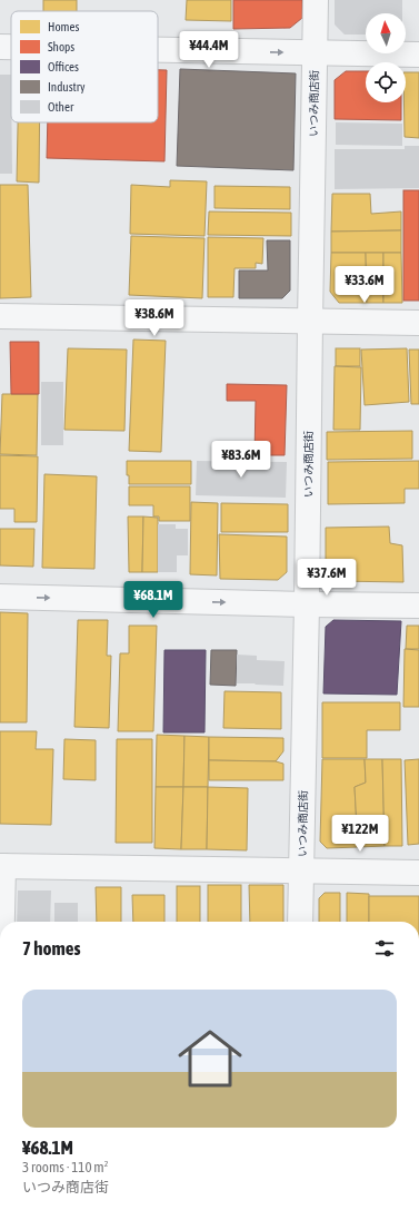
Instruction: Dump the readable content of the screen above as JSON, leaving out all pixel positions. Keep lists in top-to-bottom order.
{
  "streets": {
    "street": ["いつみ商店街"]
  },
  "legend": [
    "Homes",
    "Shops",
    "Offices",
    "Industry",
    "Other"
  ],
  "north": "top",
  "page": {
    "price": [
      "¥44.4M",
      "¥33.6M",
      "¥38.6M",
      "¥83.6M",
      "¥37.6M",
      "¥68.1M",
      "¥122M"
    ],
    "heading": "7 homes",
    "list": [
      {
        "name": "¥68.1M",
        "note": "3 rooms · 110 m² · いつみ商店街"
      }
    ]
  }
}
